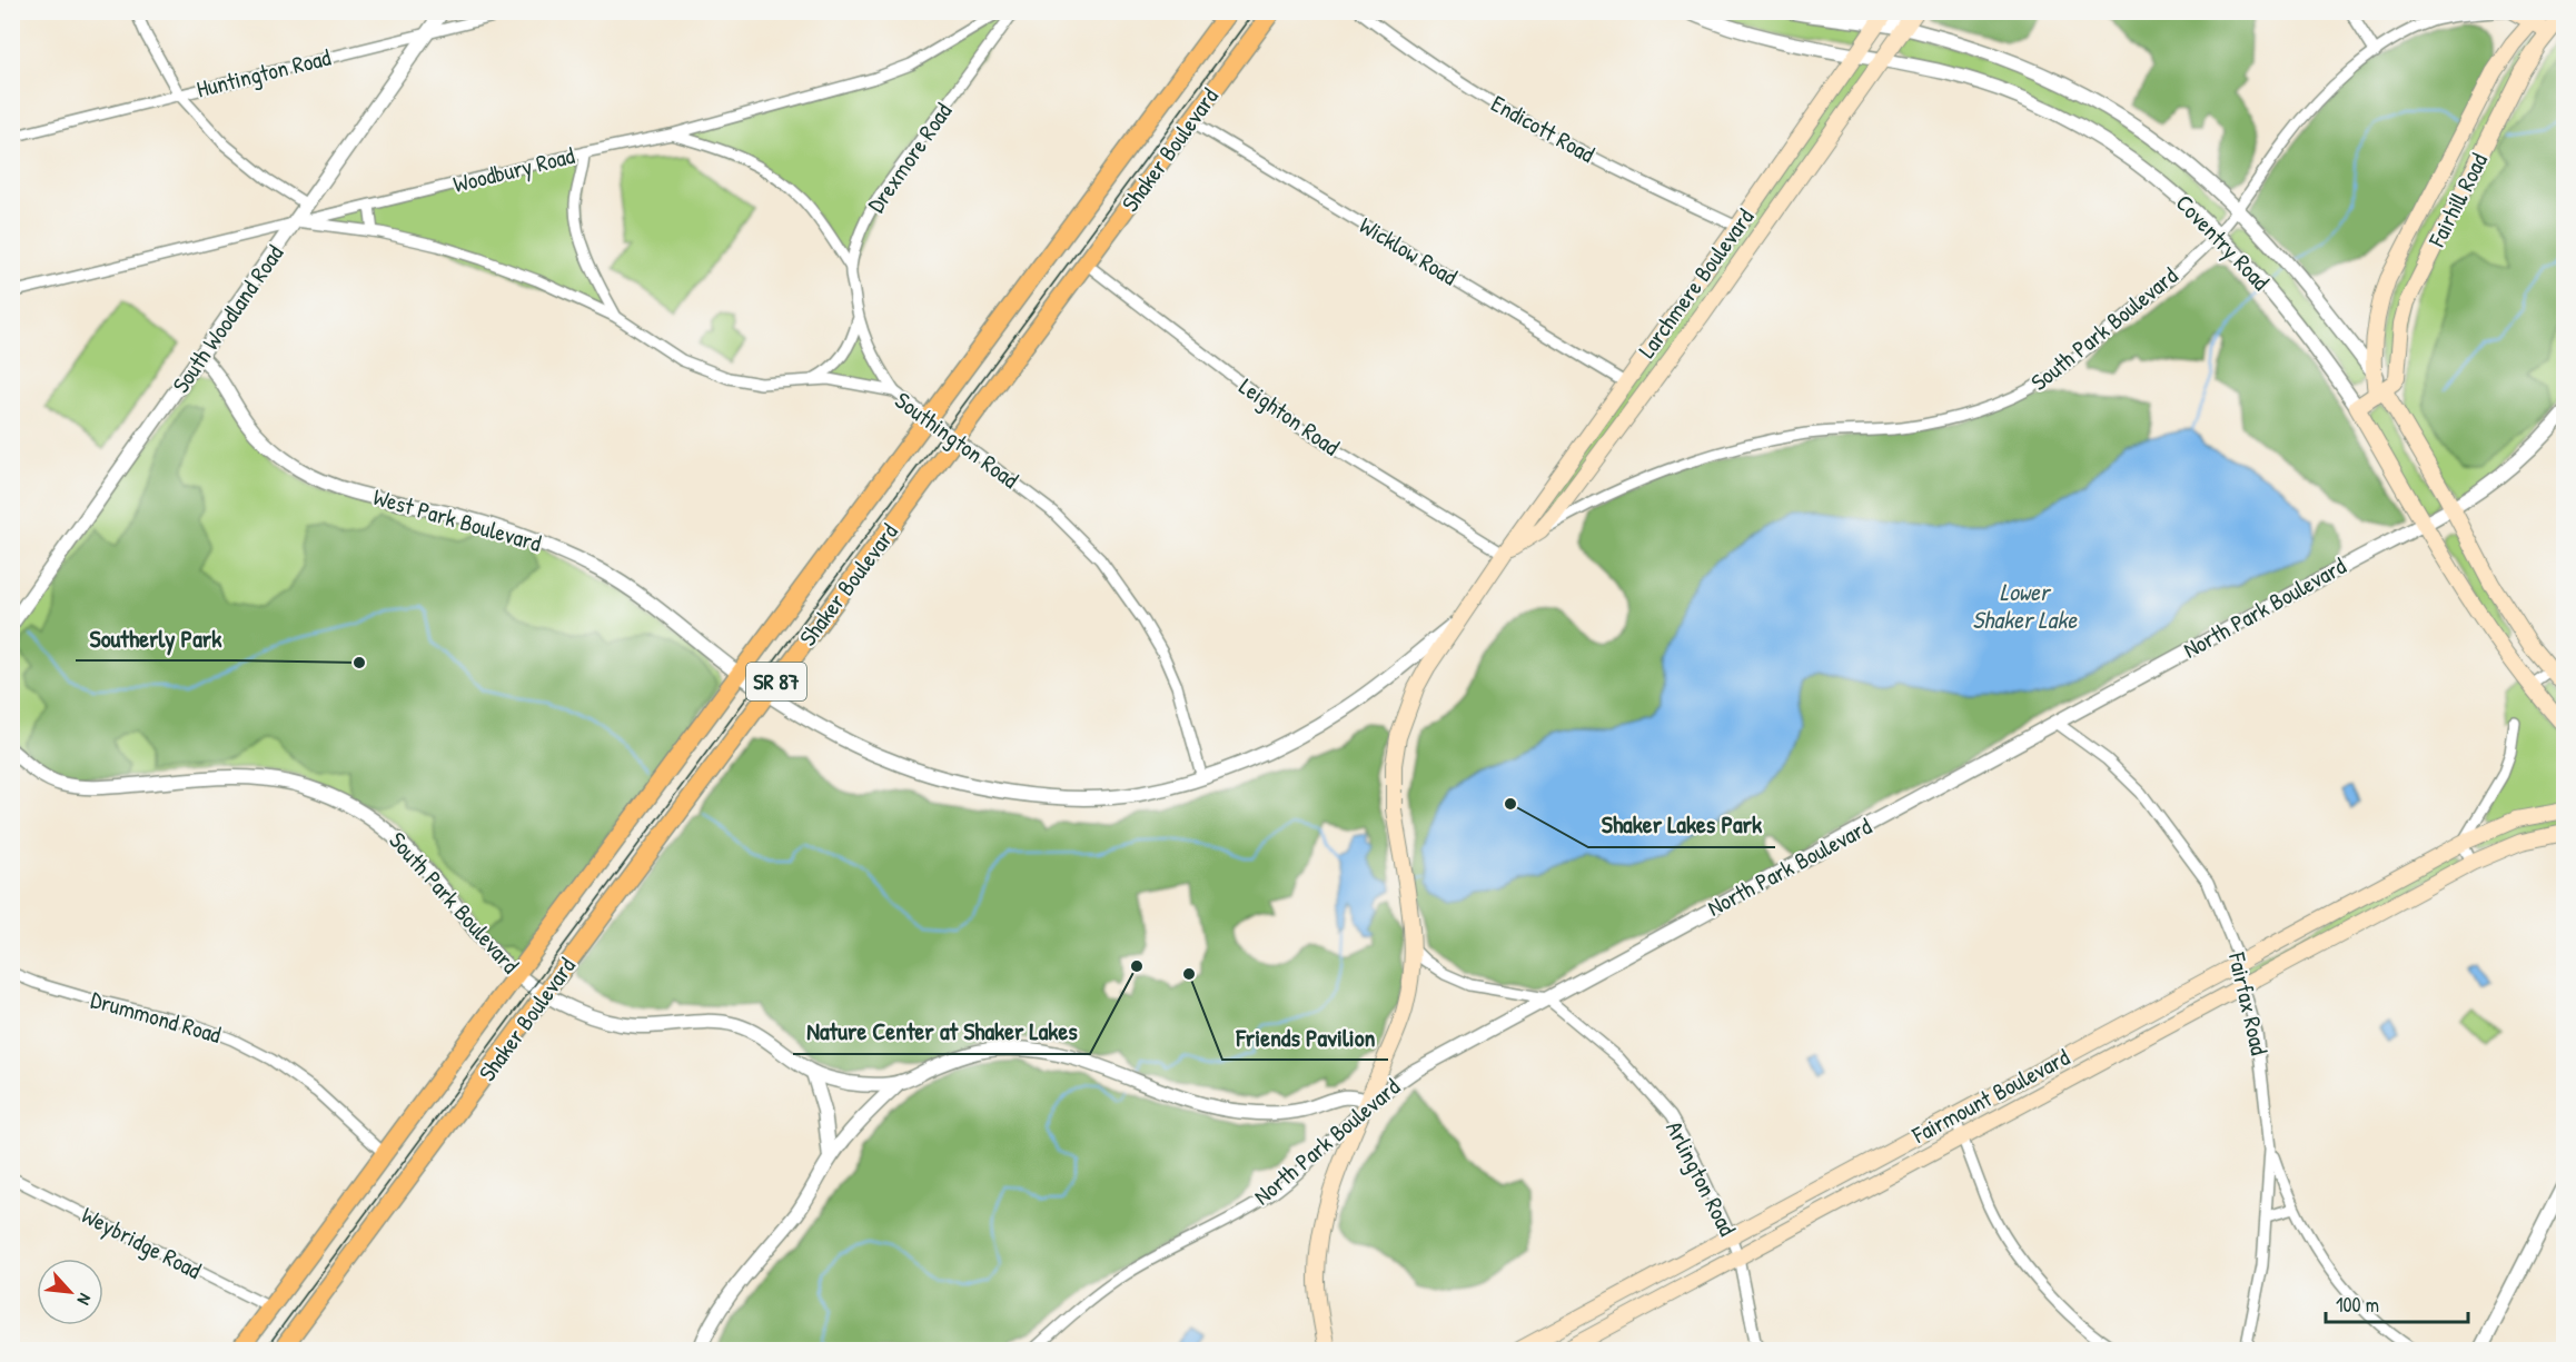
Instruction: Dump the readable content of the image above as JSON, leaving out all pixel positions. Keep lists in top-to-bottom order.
{
  "streets": {
    "main road": [
      "Shaker Boulevard",
      "Fairhill Road",
      "Coventry Road",
      "Larchmere Boulevard",
      "South Park Boulevard",
      "SR 87",
      "Fairmount Boulevard"
    ],
    "street": [
      "Huntington Road",
      "Endicott Road",
      "Drexmore Road",
      "Woodbury Road",
      "Wicklow Road",
      "South Woodland Road",
      "Leighton Road",
      "Southington Road",
      "West Park Boulevard",
      "North Park Boulevard",
      "Fairfax Road",
      "Drummond Road",
      "Arlington Road",
      "Weybridge Road"
    ]
  },
  "crossings": [
    ["Huntington Road", "South Woodland Road"],
    ["Endicott Road", "Larchmere Boulevard"],
    ["Shaker Boulevard", "Wicklow Road"],
    ["Shaker Boulevard", "South Park Boulevard"],
    ["Shaker Boulevard", "Leighton Road"],
    ["Shaker Boulevard", "Southington Road"],
    ["Shaker Boulevard", "West Park Boulevard"],
    ["Shaker Boulevard", "Drummond Road"],
    ["Shaker Boulevard", "Weybridge Road"],
    ["Drexmore Road", "Southington Road"],
    ["Woodbury Road", "South Woodland Road"],
    ["Woodbury Road", "Southington Road"],
    ["Fairhill Road", "Coventry Road"],
    ["Fairhill Road", "South Park Boulevard"],
    ["Coventry Road", "Larchmere Boulevard"],
    ["Coventry Road", "South Park Boulevard"],
    ["Coventry Road", "North Park Boulevard"],
    ["Wicklow Road", "Larchmere Boulevard"],
    ["Larchmere Boulevard", "South Park Boulevard"],
    ["Larchmere Boulevard", "Leighton Road"],
    ["Larchmere Boulevard", "West Park Boulevard"],
    ["Larchmere Boulevard", "North Park Boulevard"],
    ["Larchmere Boulevard", "Arlington Road"],
    ["South Woodland Road", "Southington Road"],
    ["South Woodland Road", "West Park Boulevard"],
    ["South Park Boulevard", "Leighton Road"],
    ["South Park Boulevard", "North Park Boulevard"],
    ["Southington Road", "West Park Boulevard"],
    ["North Park Boulevard", "Fairfax Road"],
    ["North Park Boulevard", "Arlington Road"],
    ["Fairfax Road", "Fairmount Boulevard"],
    ["Fairmount Boulevard", "Arlington Road"]
  ],
  "water": ["Lower Shaker Lake"],
  "places": [
    "Southerly Park",
    "Shaker Lakes Park",
    "Nature Center at Shaker Lakes",
    "Friends Pavilion"
  ],
  "scale_bar": "100 m",
  "north": "bottom right"
}
